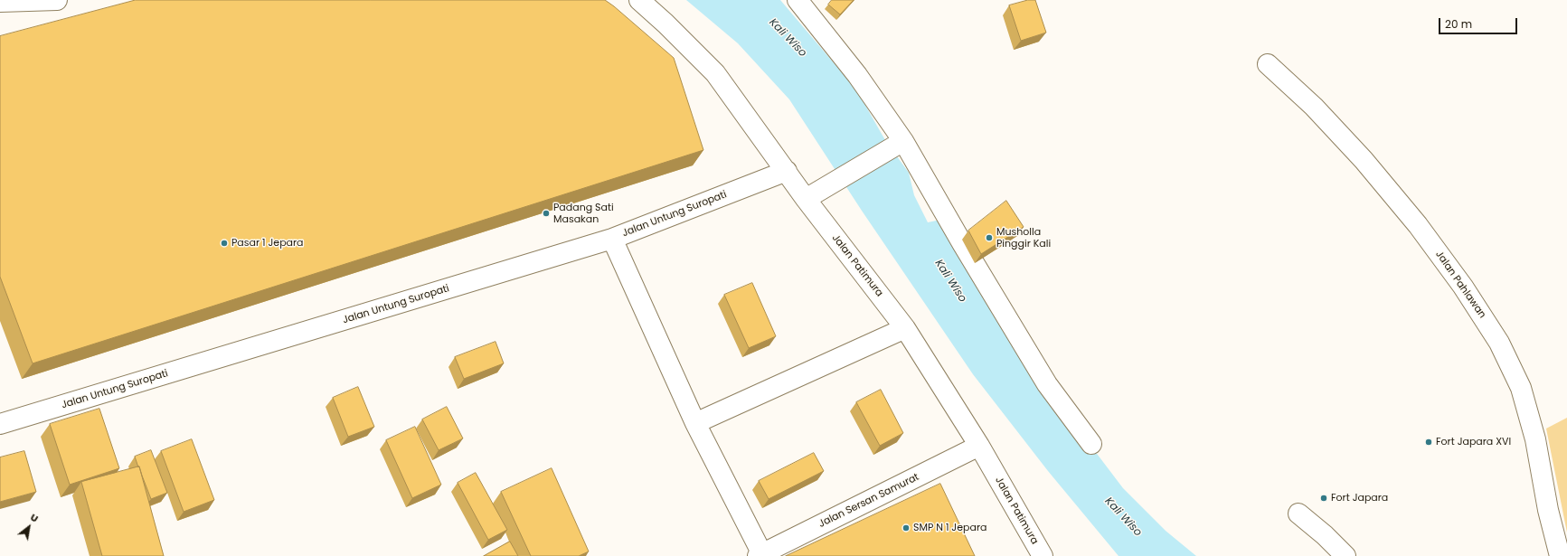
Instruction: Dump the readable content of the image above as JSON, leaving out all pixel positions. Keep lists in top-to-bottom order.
{
  "streets": {
    "street": [
      "Jalan Untung Suropati",
      "Jalan Patimura",
      "Jalan Pahlawan",
      "Jalan Sersan Samurat"
    ]
  },
  "crossings": [
    ["Jalan Untung Suropati", "Jalan Patimura"],
    ["Jalan Patimura", "Jalan Sersan Samurat"]
  ],
  "water": ["Kali Wiso"],
  "places": [
    "Padang Sati Masakan",
    "Musholla Pinggir Kali",
    "Pasar 1 Jepara",
    "Fort Japara XVI",
    "Fort Japara",
    "SMP N 1 Jepara"
  ],
  "scale_bar": "20 m",
  "north": "top right"
}
